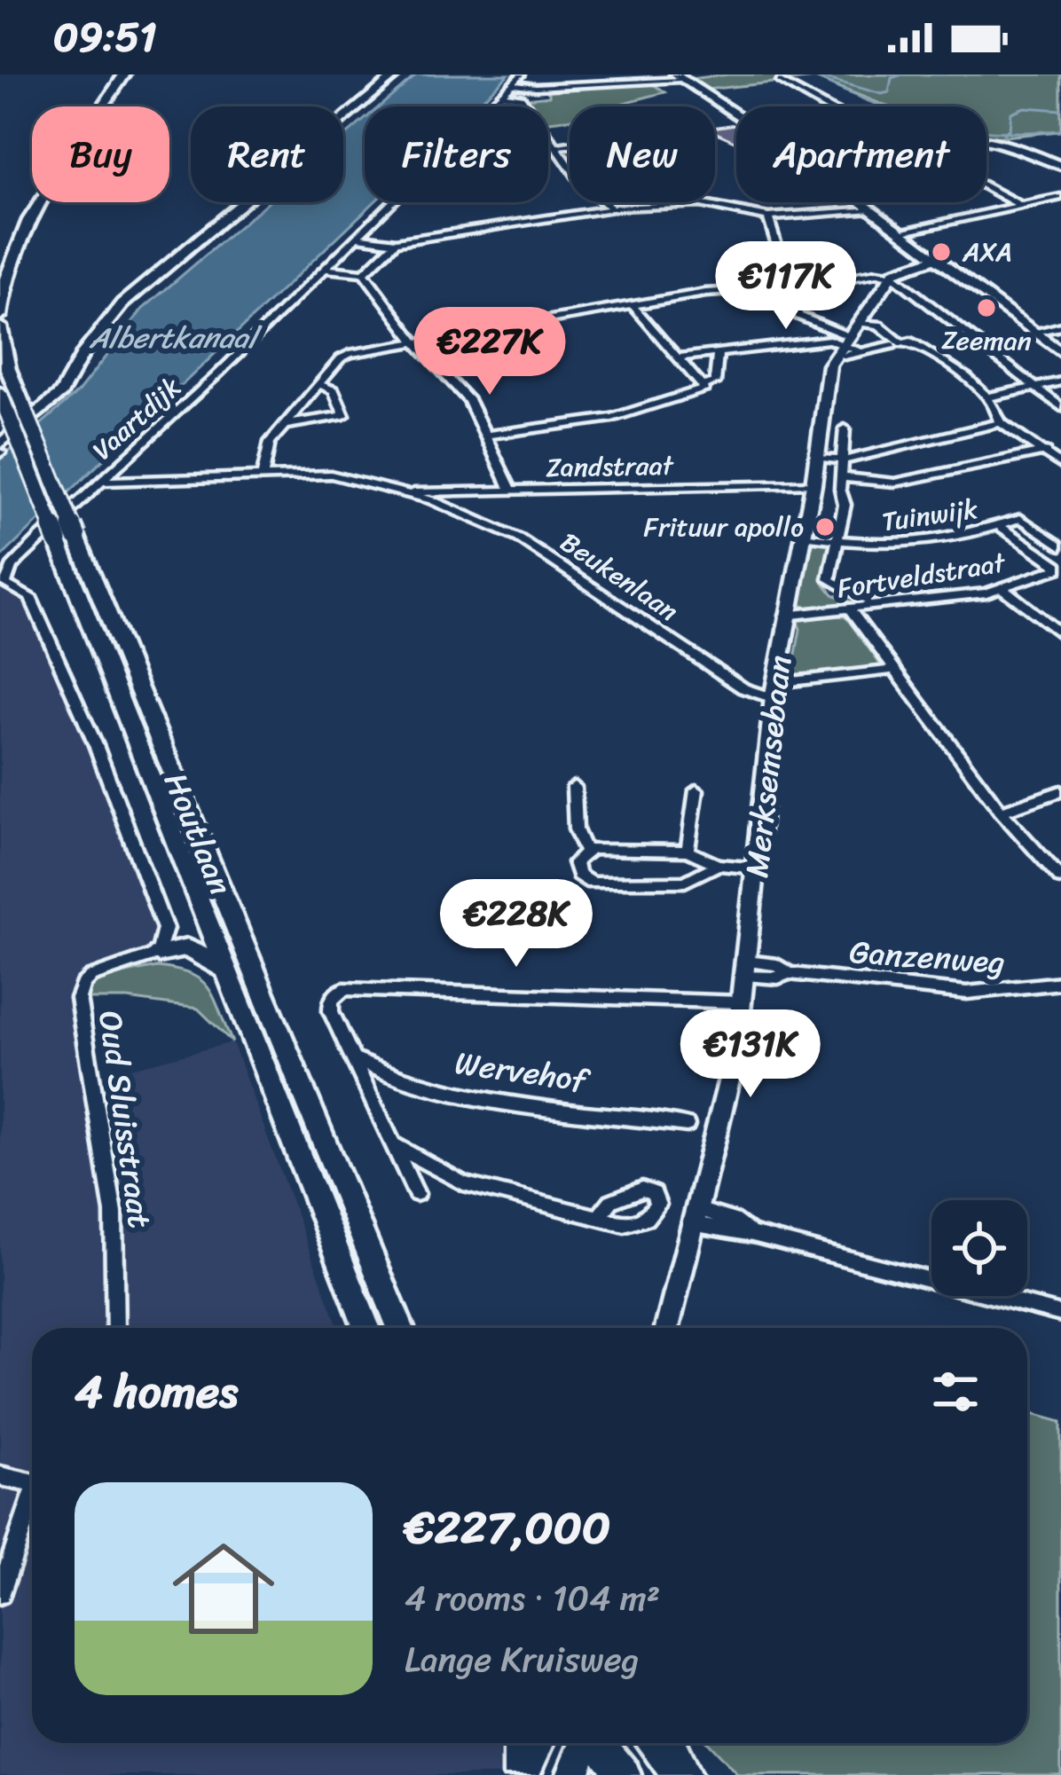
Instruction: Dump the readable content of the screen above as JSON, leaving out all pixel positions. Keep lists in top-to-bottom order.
{
  "streets": {
    "main road": ["Merksemsebaan", "Houtlaan"],
    "street": [
      "Vaartdijk",
      "Zandstraat",
      "Tuinwijk",
      "Fortveldstraat",
      "Beukenlaan",
      "Ganzenweg",
      "Wervehof",
      "Oud Sluisstraat"
    ]
  },
  "crossings": [
    ["Vaartdijk", "Zandstraat"],
    ["Zandstraat", "Beukenlaan"],
    ["Zandstraat", "Merksemsebaan"],
    ["Tuinwijk", "Fortveldstraat"],
    ["Tuinwijk", "Merksemsebaan"],
    ["Fortveldstraat", "Merksemsebaan"],
    ["Beukenlaan", "Merksemsebaan"],
    ["Merksemsebaan", "Ganzenweg"]
  ],
  "water": ["Albertkanaal"],
  "places": ["AXA", "Zeeman", "Frituur apollo"],
  "page": {
    "status": "09:51",
    "chip": [
      "Buy",
      "Rent",
      "Filters",
      "New",
      "Apartment"
    ],
    "price": [
      "€117K",
      "€227K",
      "€228K",
      "€131K"
    ],
    "heading": "4 homes",
    "list": [
      {
        "name": "€227,000",
        "note": "4 rooms · 104 m² · Lange Kruisweg"
      }
    ]
  }
}
